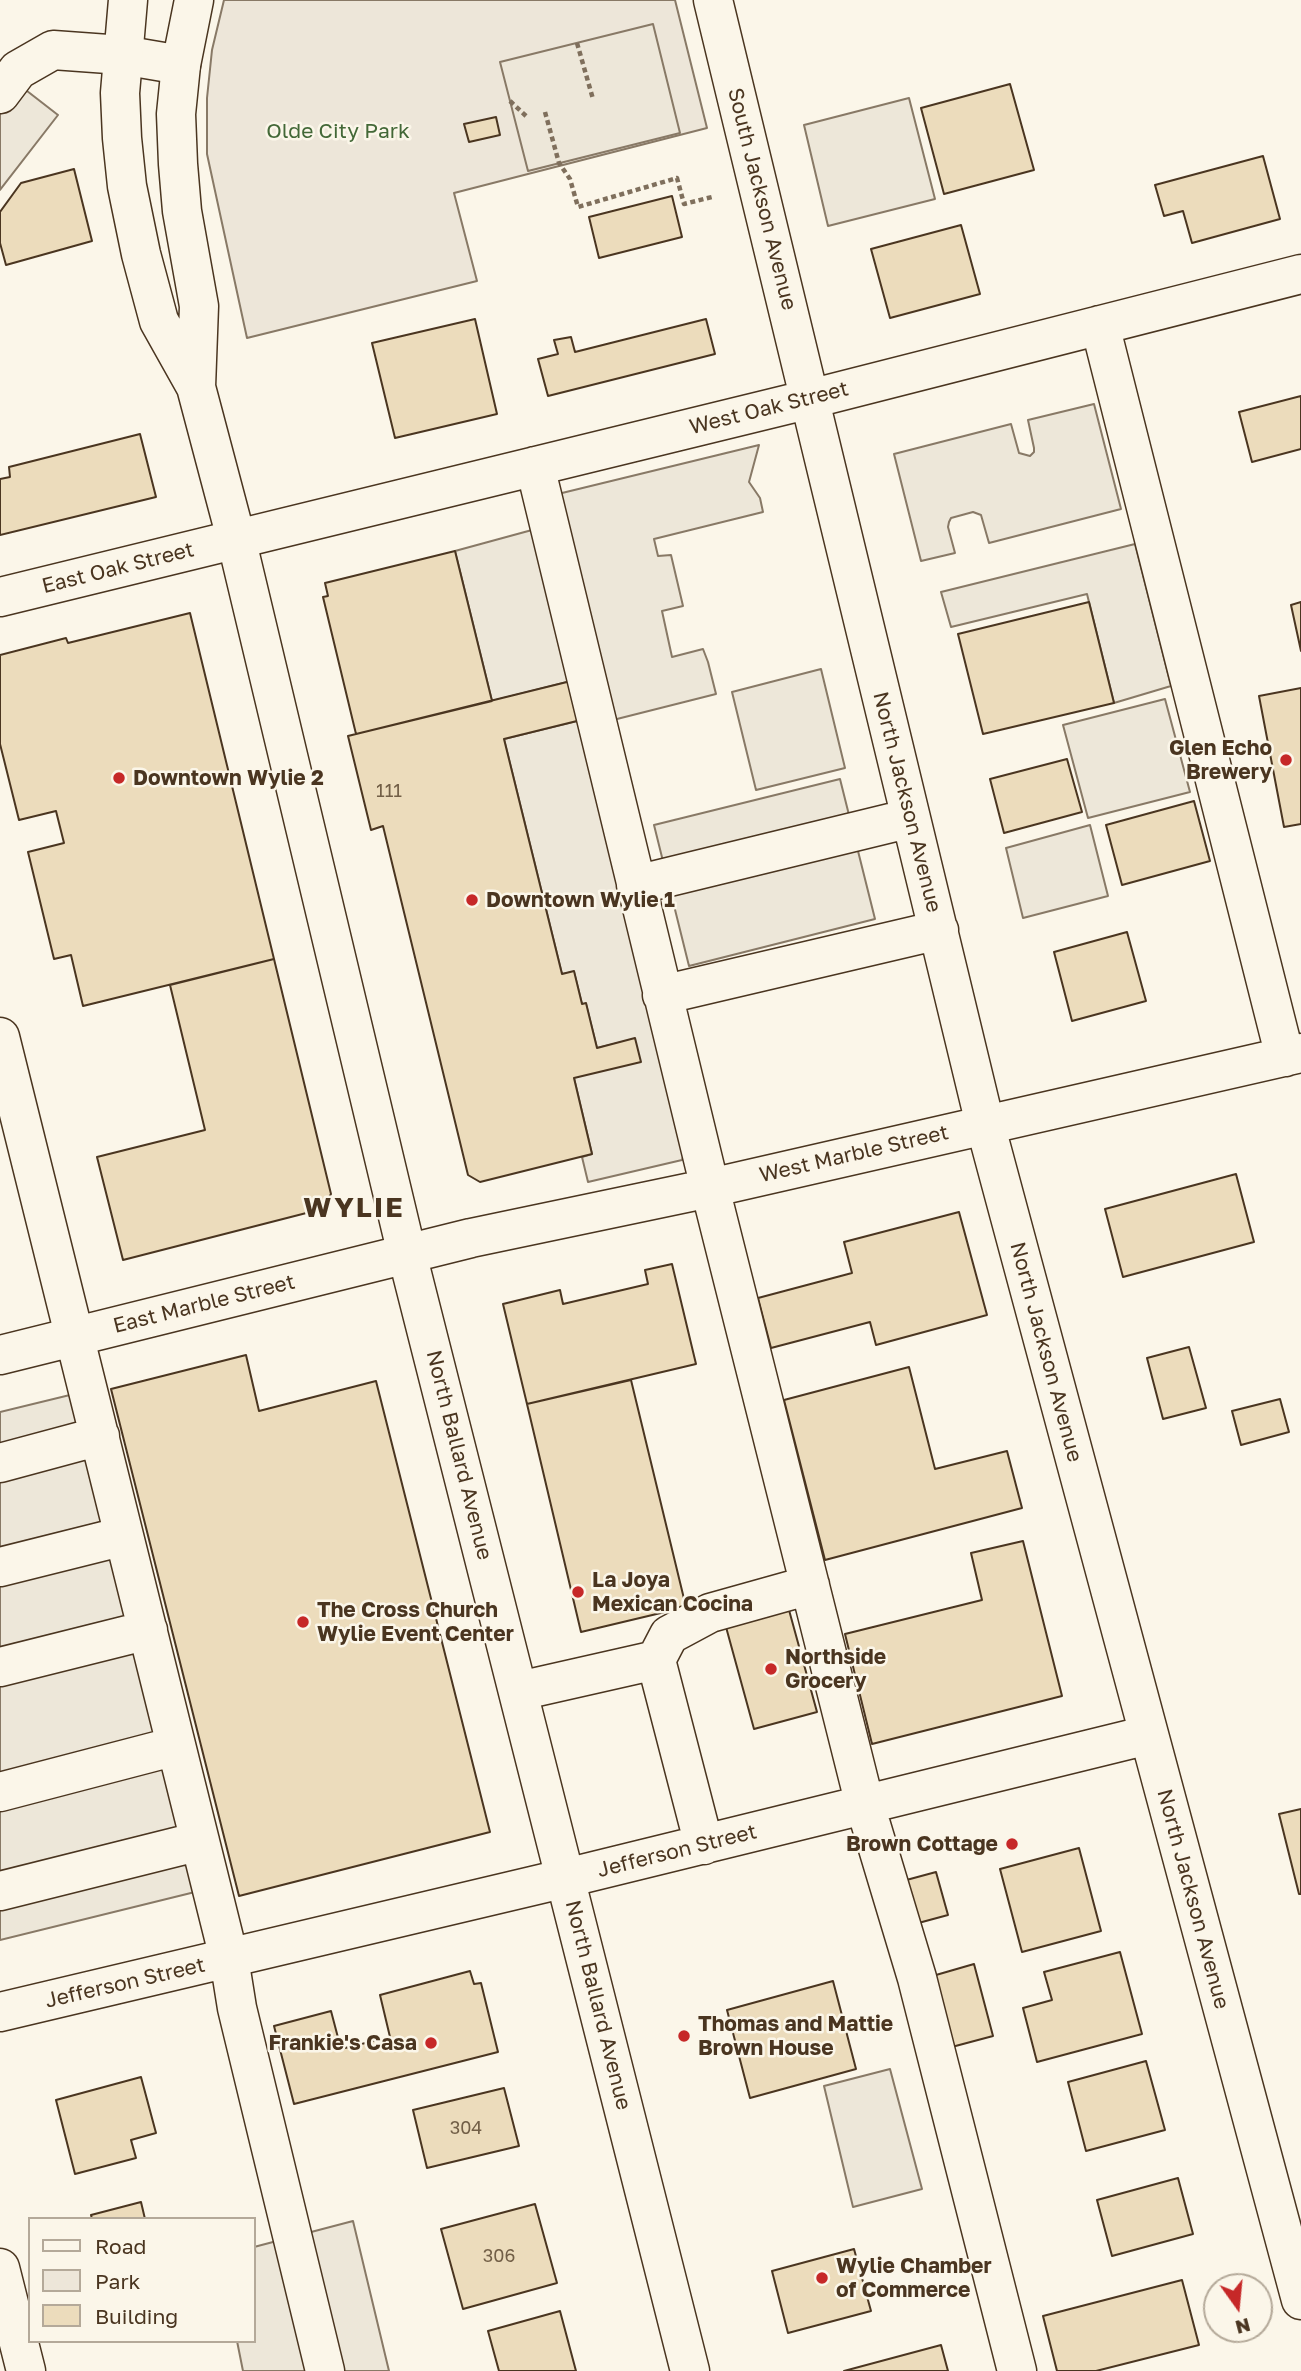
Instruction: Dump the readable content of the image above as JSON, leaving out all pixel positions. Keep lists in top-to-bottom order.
{
  "streets": {
    "street": [
      "South Jackson Avenue",
      "West Oak Street",
      "East Oak Street",
      "North Jackson Avenue",
      "West Marble Street",
      "East Marble Street",
      "North Ballard Avenue",
      "Jefferson Street"
    ]
  },
  "crossings": [
    ["South Jackson Avenue", "West Oak Street"],
    ["South Jackson Avenue", "North Jackson Avenue"],
    ["West Oak Street", "East Oak Street"],
    ["West Oak Street", "North Jackson Avenue"],
    ["West Oak Street", "North Ballard Avenue"],
    ["East Oak Street", "North Ballard Avenue"],
    ["North Jackson Avenue", "West Marble Street"],
    ["North Jackson Avenue", "Jefferson Street"],
    ["West Marble Street", "East Marble Street"],
    ["West Marble Street", "North Ballard Avenue"],
    ["East Marble Street", "North Ballard Avenue"],
    ["North Ballard Avenue", "Jefferson Street"]
  ],
  "districts": ["WYLIE"],
  "parks": ["Olde City Park"],
  "places": [
    "Glen Echo Brewery",
    "Downtown Wylie 2",
    "Downtown Wylie 1",
    "La Joya Mexican Cocina",
    "The Cross Church Wylie Event Center",
    "Northside Grocery",
    "Brown Cottage",
    "Thomas and Mattie Brown House",
    "Frankie's Casa",
    "Wylie Chamber of Commerce"
  ],
  "house_numbers": ["111", "304", "306"],
  "legend": ["Road", "Park", "Building"],
  "north": "bottom"
}
